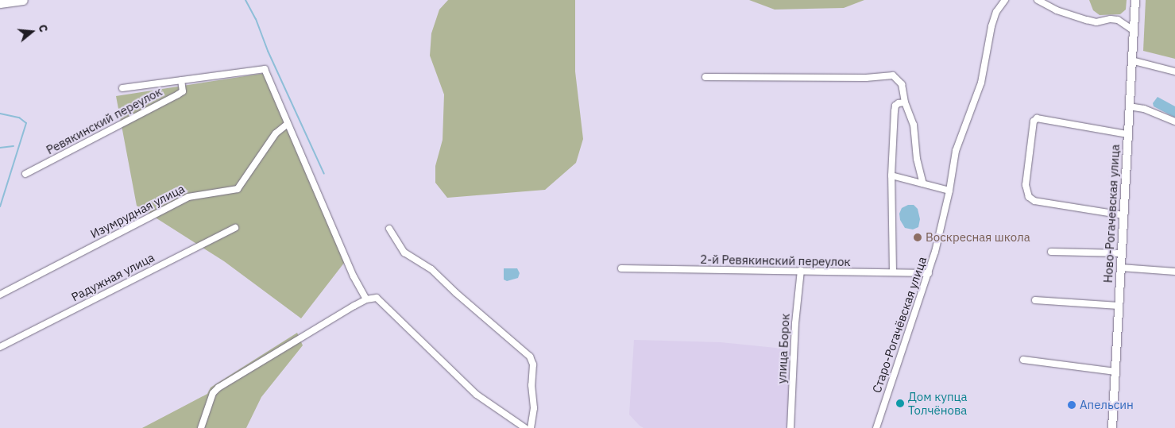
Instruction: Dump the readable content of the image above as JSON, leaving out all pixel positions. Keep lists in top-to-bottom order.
{
  "streets": {
    "main road": ["Ново-Рогачевская улица"],
    "street": [
      "Ревякинский переулок",
      "Изумрудная улица",
      "2-й Ревякинский переулок",
      "Радужная улица",
      "Старо-Рогачёвская улица",
      "улица Борок"
    ]
  },
  "crossings": [
    ["2-й Ревякинский переулок", "Старо-Рогачёвская улица"],
    ["2-й Ревякинский переулок", "улица Борок"]
  ],
  "places": ["Воскресная школа", "Дом купца Толчёнова", "Апельсин"],
  "north": "right"
}
